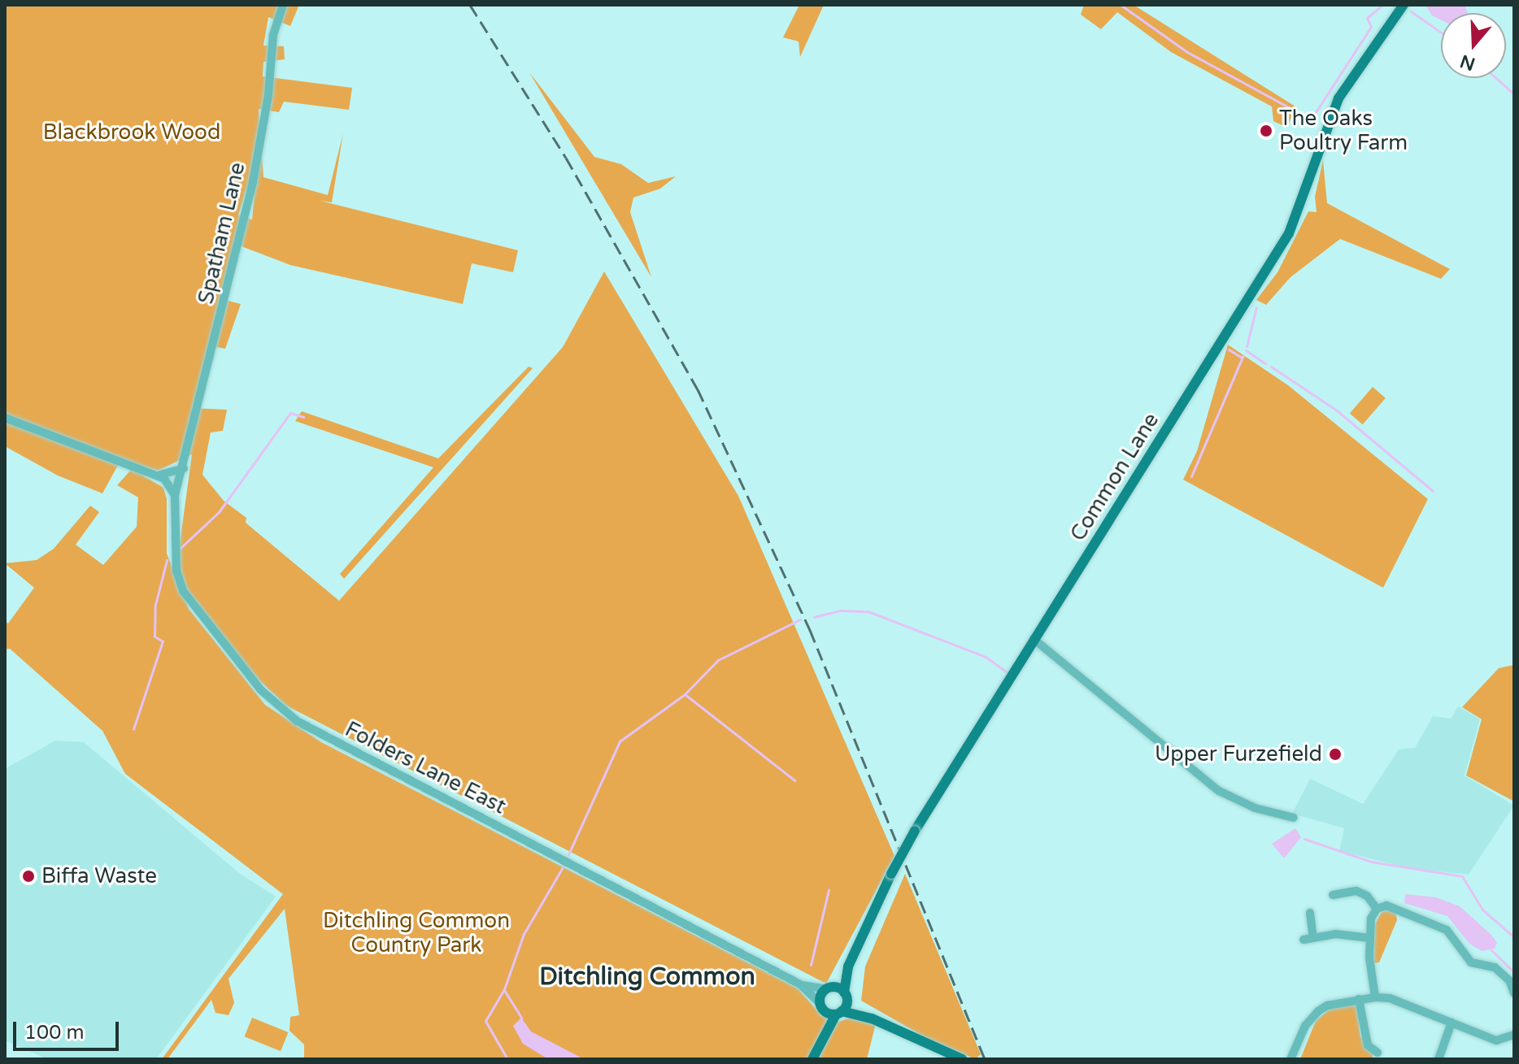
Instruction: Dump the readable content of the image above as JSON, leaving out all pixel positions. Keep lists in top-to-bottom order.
{
  "streets": {
    "main road": ["Common Lane"],
    "street": ["Spatham Lane", "Folders Lane East"]
  },
  "crossings": [
    ["Spatham Lane", "Folders Lane East"],
    ["Common Lane", "Folders Lane East"]
  ],
  "districts": ["Ditchling Common"],
  "parks": ["Blackbrook Wood", "Ditchling Common Country Park"],
  "places": ["The Oaks Poultry Farm", "Upper Furzefield", "Biffa Waste"],
  "scale_bar": "100 m",
  "north": "bottom"
}
